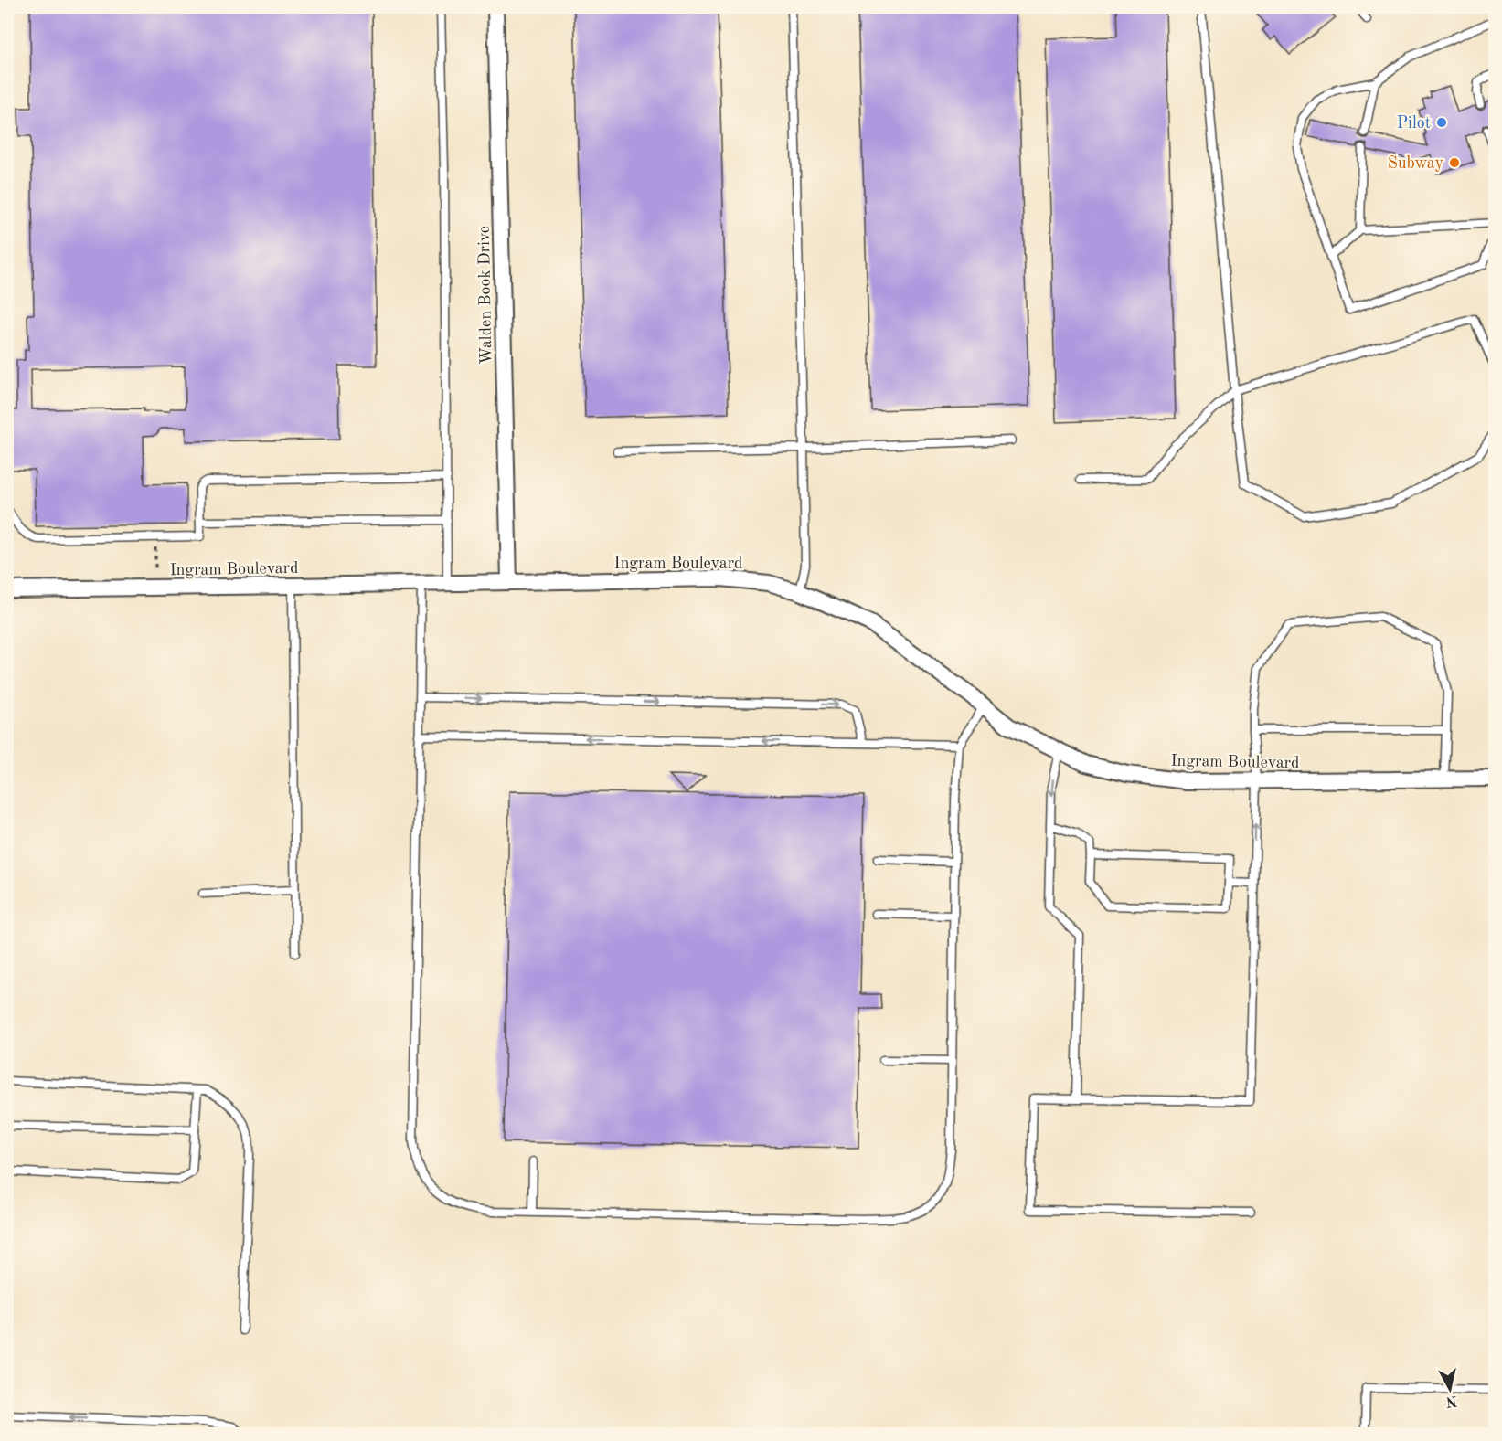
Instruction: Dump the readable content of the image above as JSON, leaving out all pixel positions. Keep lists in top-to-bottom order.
{
  "streets": {
    "street": ["Walden Book Drive", "Ingram Boulevard"]
  },
  "crossings": [
    ["Walden Book Drive", "Ingram Boulevard"]
  ],
  "places": ["Pilot", "Subway"],
  "north": "bottom"
}
